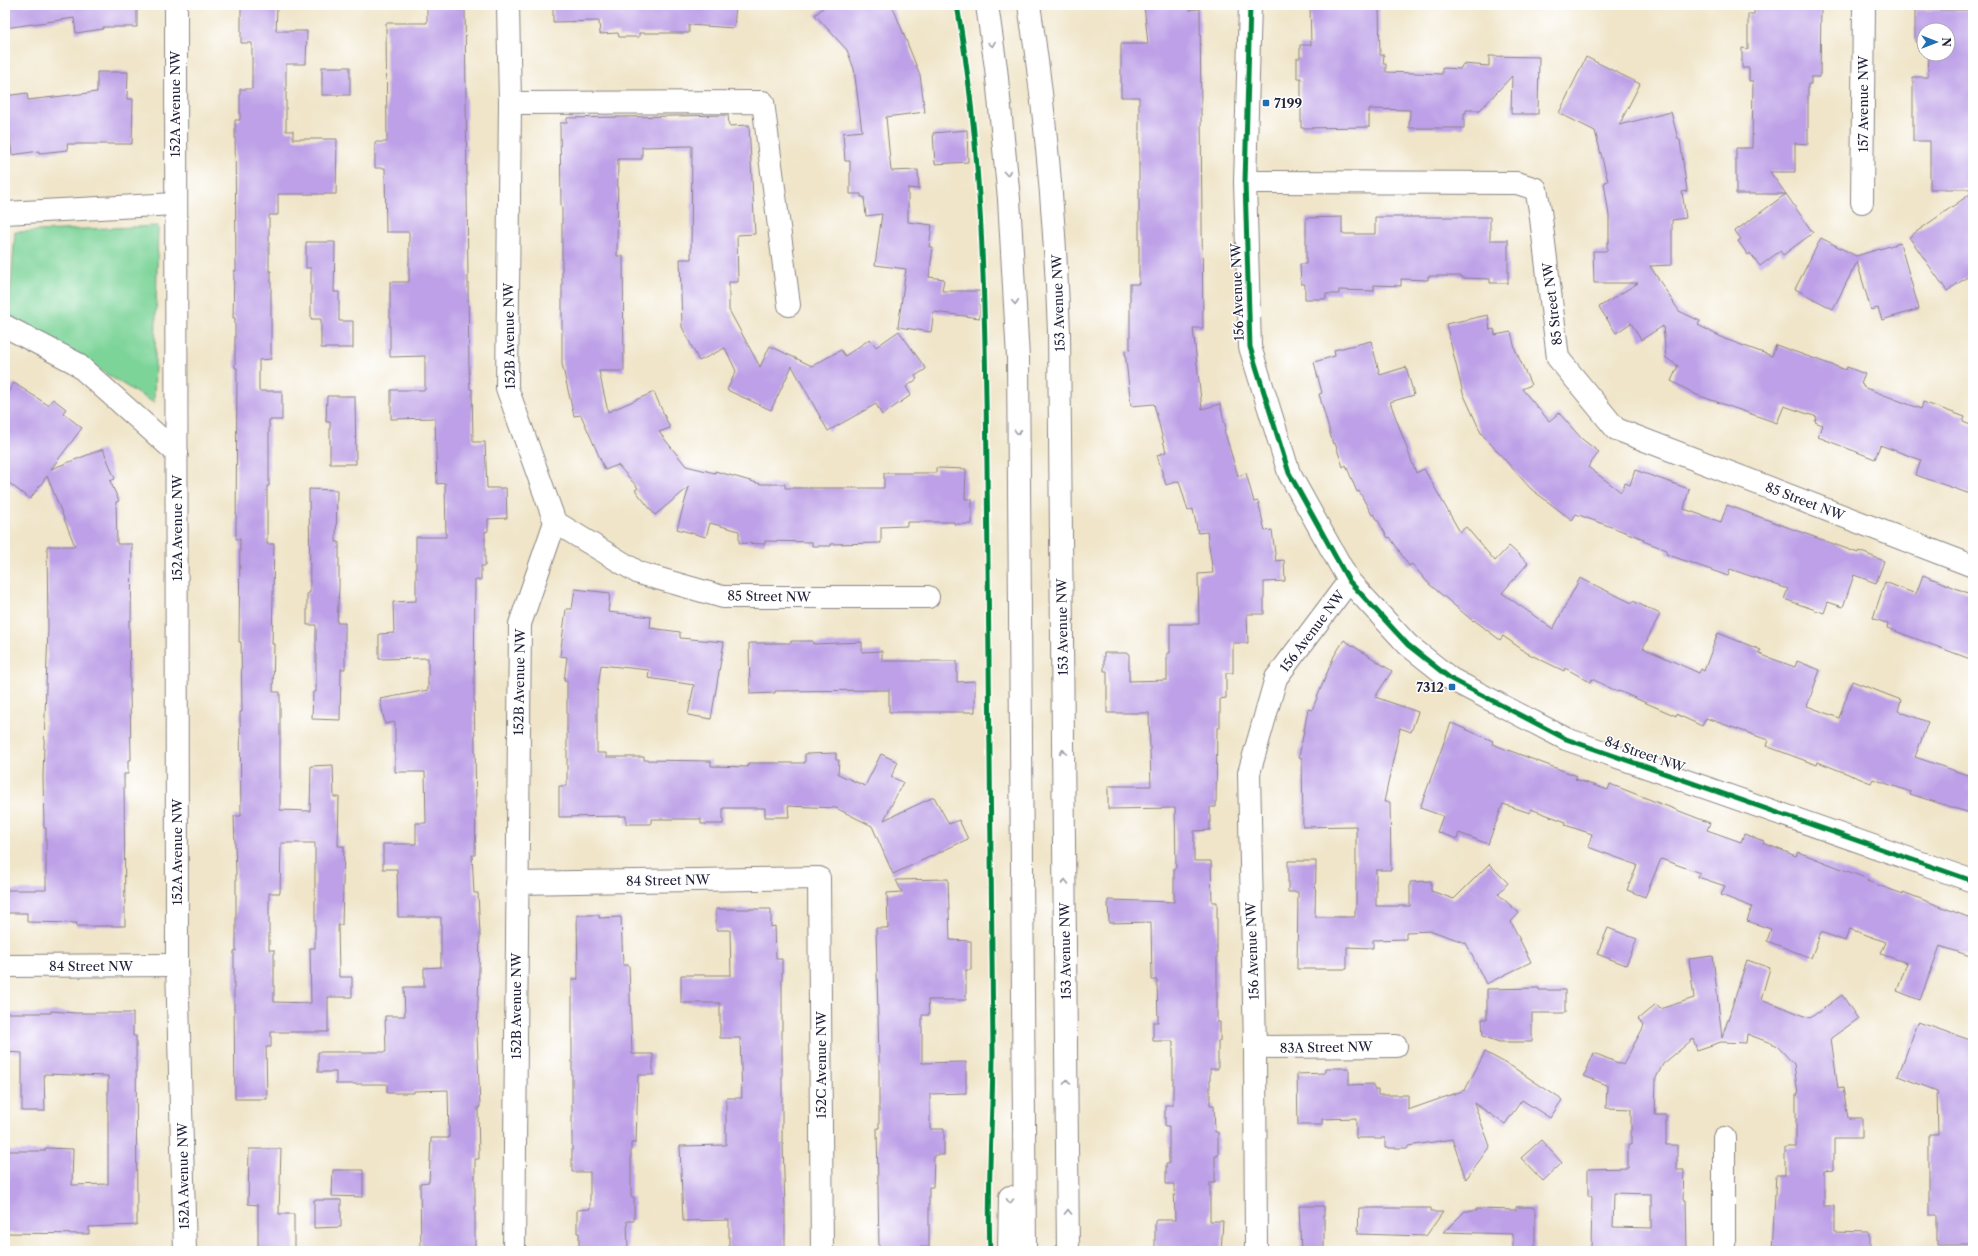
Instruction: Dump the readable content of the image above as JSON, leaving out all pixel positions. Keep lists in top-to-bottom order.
{
  "streets": {
    "street": [
      "152A Avenue NW",
      "157 Avenue NW",
      "156 Avenue NW",
      "153 Avenue NW",
      "85 Street NW",
      "152B Avenue NW",
      "84 Street NW",
      "83A Street NW",
      "152C Avenue NW"
    ]
  },
  "crossings": [
    ["152A Avenue NW", "84 Street NW"],
    ["156 Avenue NW", "85 Street NW"],
    ["156 Avenue NW", "84 Street NW"],
    ["156 Avenue NW", "83A Street NW"],
    ["85 Street NW", "152B Avenue NW"],
    ["152B Avenue NW", "84 Street NW"],
    ["84 Street NW", "152C Avenue NW"]
  ],
  "places": {
    "transit": ["7199", "7312"]
  },
  "north": "right"
}
